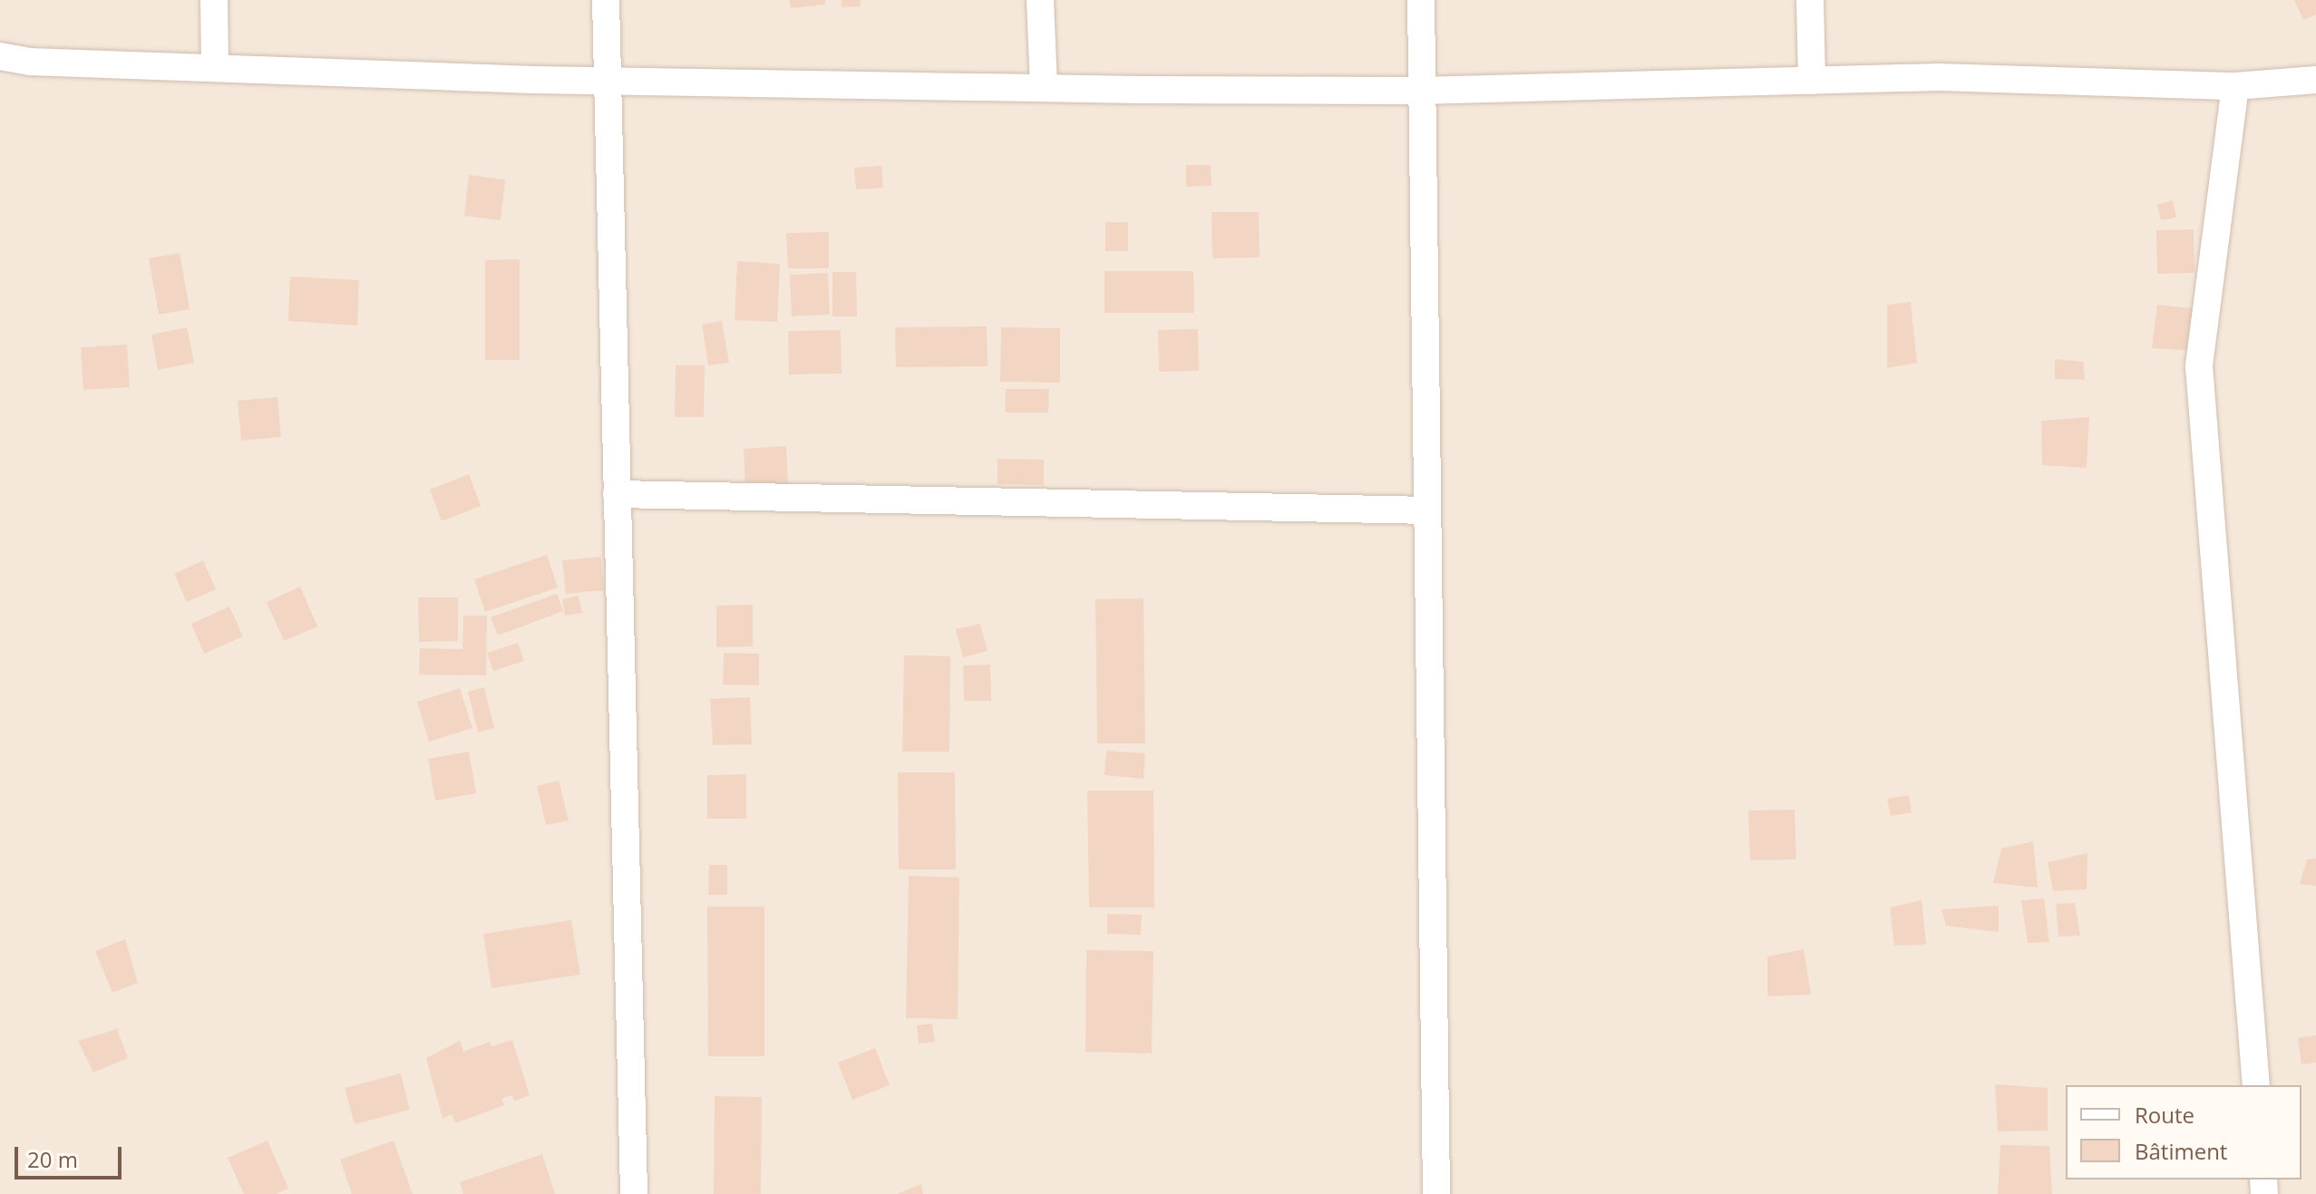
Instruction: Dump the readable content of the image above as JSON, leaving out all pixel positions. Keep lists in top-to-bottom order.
{
  "legend": ["Route", "Bâtiment"],
  "scale_bar": "20 m"
}
